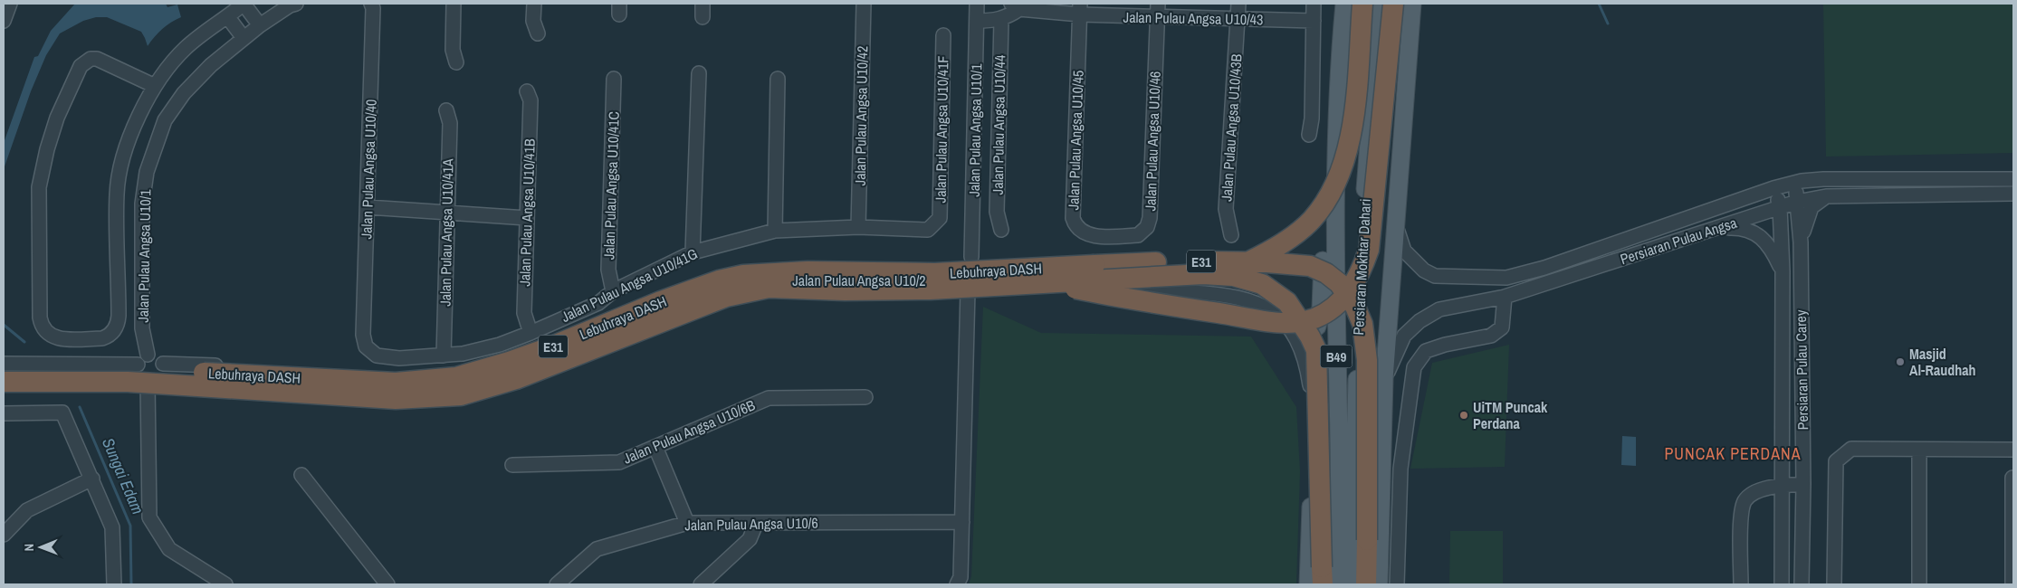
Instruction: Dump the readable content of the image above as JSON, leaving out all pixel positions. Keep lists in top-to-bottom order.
{
  "streets": {
    "highway": ["E31", "Lebuhraya DASH"],
    "main road": ["Persiaran Mokhtar Dahari", "B49"],
    "street": [
      "Jalan Pulau Angsa U10/43",
      "Jalan Pulau Angsa U10/42",
      "Jalan Pulau Angsa U10/44",
      "Jalan Pulau Angsa U10/43B",
      "Jalan Pulau Angsa U10/41F",
      "Jalan Pulau Angsa U10/1",
      "Jalan Pulau Angsa U10/45",
      "Jalan Pulau Angsa U10/46",
      "Jalan Pulau Angsa U10/40",
      "Jalan Pulau Angsa U10/41C",
      "Jalan Pulau Angsa U10/41B",
      "Jalan Pulau Angsa U10/41A",
      "Persiaran Pulau Angsa",
      "Jalan Pulau Angsa U10/2",
      "Jalan Pulau Angsa U10/41G",
      "Persiaran Pulau Carey",
      "Jalan Pulau Angsa U10/6B",
      "Jalan Pulau Angsa U10/6"
    ]
  },
  "crossings": [
    ["Jalan Pulau Angsa U10/43", "Jalan Pulau Angsa U10/43B"],
    ["Jalan Pulau Angsa U10/43", "Jalan Pulau Angsa U10/45"],
    ["Jalan Pulau Angsa U10/43", "Jalan Pulau Angsa U10/46"],
    ["Jalan Pulau Angsa U10/42", "Jalan Pulau Angsa U10/41F"],
    ["Jalan Pulau Angsa U10/42", "Jalan Pulau Angsa U10/41G"],
    ["Jalan Pulau Angsa U10/41F", "Jalan Pulau Angsa U10/41G"],
    ["Jalan Pulau Angsa U10/1", "Jalan Pulau Angsa U10/2"],
    ["Jalan Pulau Angsa U10/45", "Jalan Pulau Angsa U10/46"],
    ["Jalan Pulau Angsa U10/40", "Jalan Pulau Angsa U10/41G"],
    ["Jalan Pulau Angsa U10/41C", "Jalan Pulau Angsa U10/41G"],
    ["Jalan Pulau Angsa U10/41B", "Jalan Pulau Angsa U10/41G"],
    ["Jalan Pulau Angsa U10/41A", "Jalan Pulau Angsa U10/41G"],
    ["Persiaran Pulau Angsa", "Persiaran Pulau Carey"],
    ["Lebuhraya DASH", "Jalan Pulau Angsa U10/2"]
  ],
  "districts": ["PUNCAK PERDANA"],
  "water": ["Sungai Edam"],
  "places": ["Masjid Al-Raudhah", "UiTM Puncak Perdana"],
  "north": "left"
}
